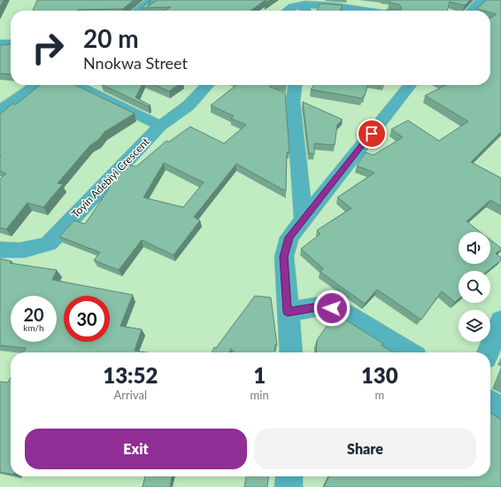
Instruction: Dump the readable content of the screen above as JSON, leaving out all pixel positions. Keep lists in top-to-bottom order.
{
  "streets": {
    "street": ["Toyin Adebiyi Crescent"]
  },
  "page": {
    "turn": ["20 m", "Nnokwa Street"],
    "speed": "20 km/h",
    "limit": "30",
    "eta": [
      "13:52",
      "Arrival",
      "1",
      "min",
      "130",
      "m"
    ],
    "buttons": ["Exit", "Share"]
  }
}
